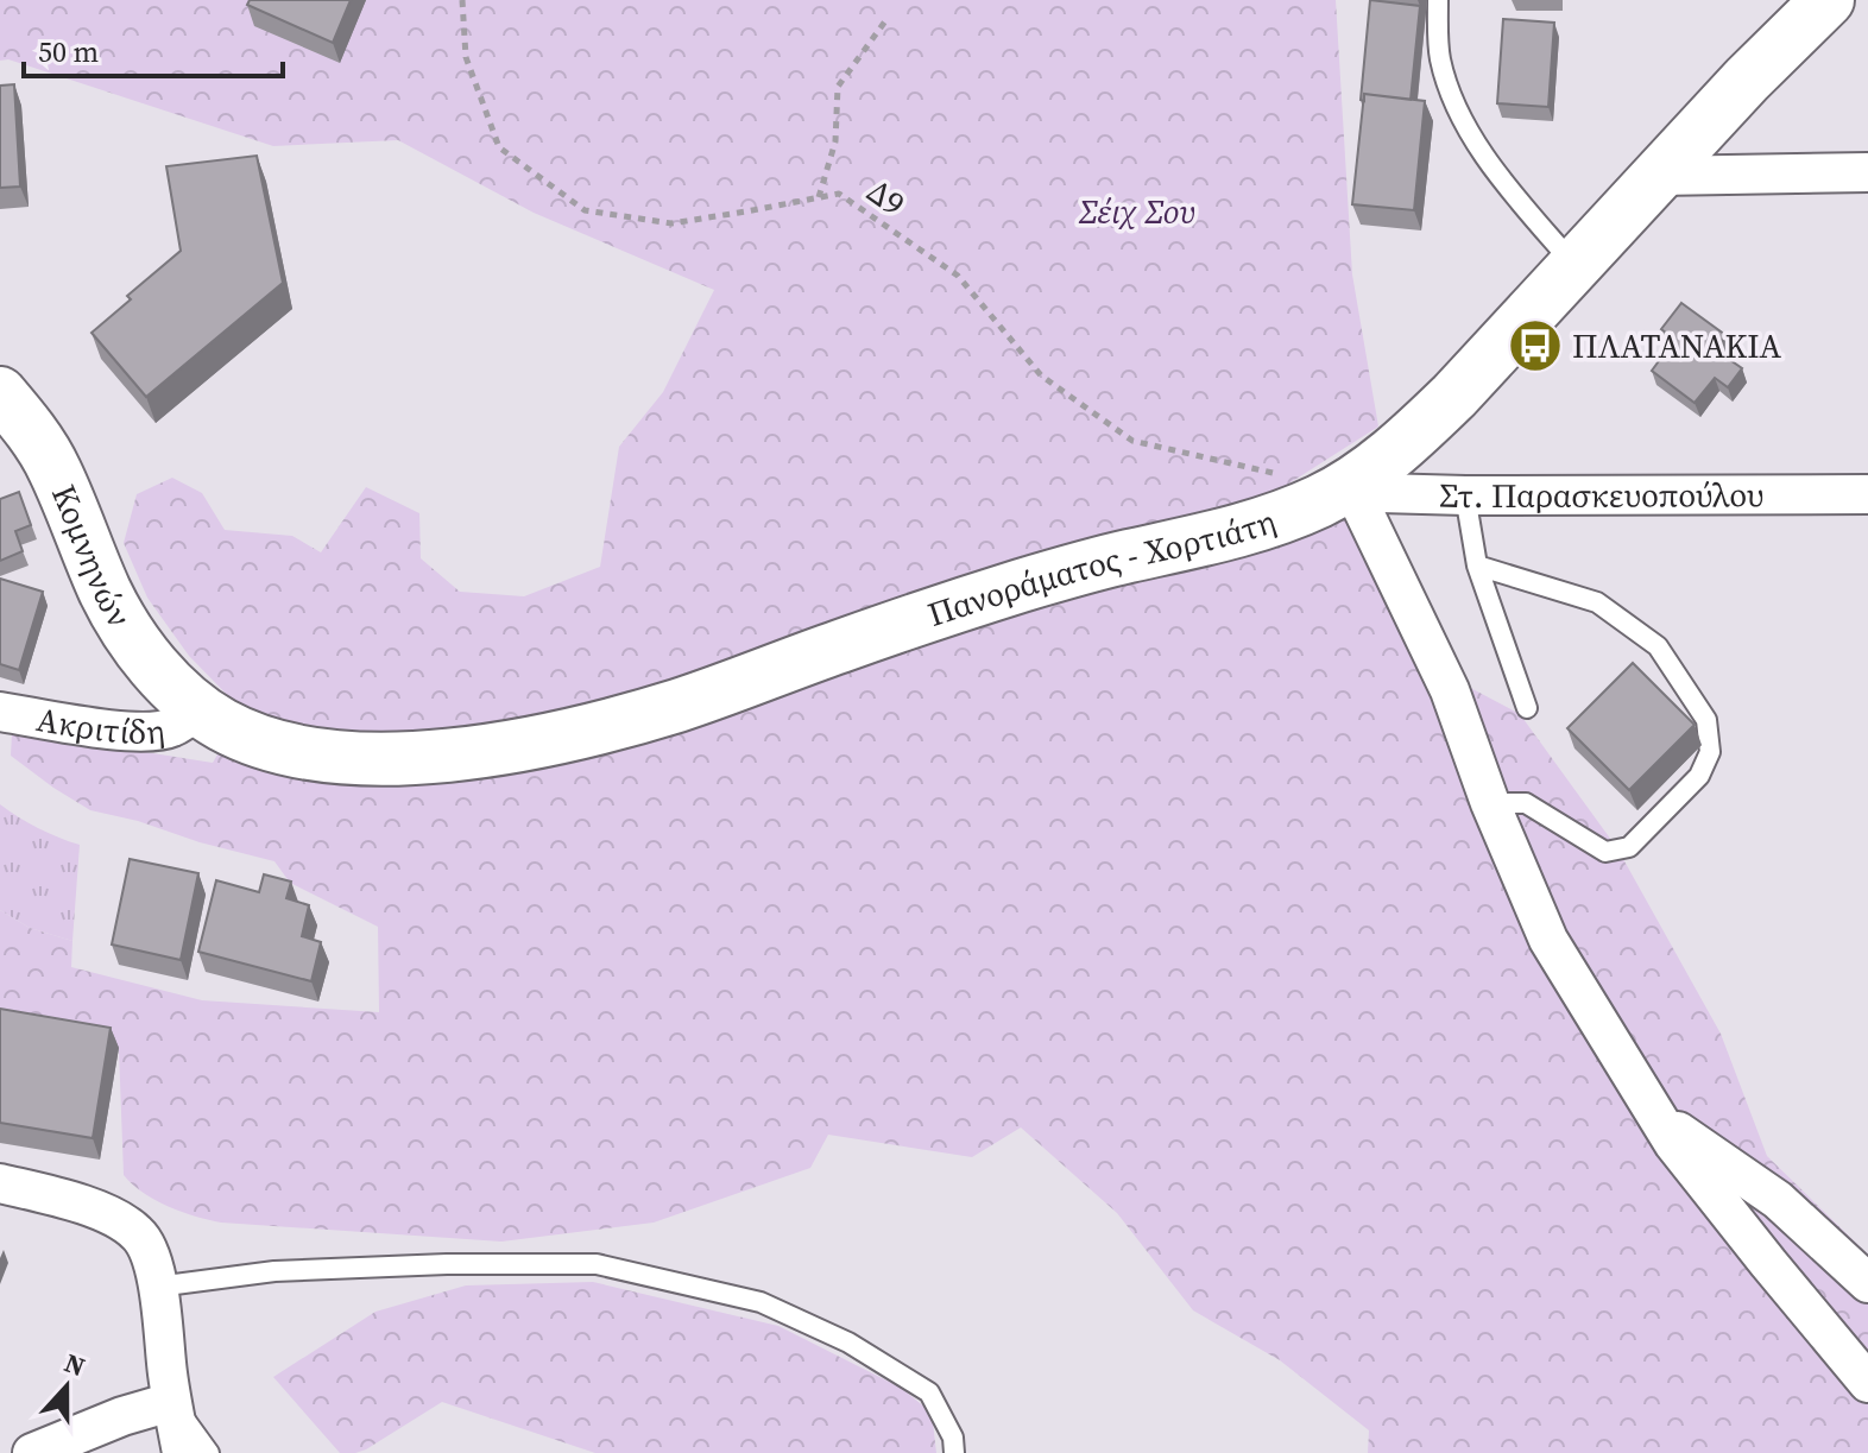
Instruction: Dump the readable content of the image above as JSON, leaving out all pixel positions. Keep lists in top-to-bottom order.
{
  "streets": {
    "main road": ["Κομνηνών", "Πανοράματος - Χορτιάτη"],
    "street": ["Στ. Παρασκευοπούλου", "Ακριτίδη"],
    "path": ["Δ9"]
  },
  "crossings": [
    ["Στ. Παρασκευοπούλου", "Πανοράματος - Χορτιάτη"],
    ["Κομνηνών", "Πανοράματος - Χορτιάτη"],
    ["Κομνηνών", "Ακριτίδη"],
    ["Πανοράματος - Χορτιάτη", "Ακριτίδη"]
  ],
  "parks": ["Σέιχ Σου"],
  "places": {
    "bus stop": ["ΠΛΑΤΑΝΑΚΙΑ"]
  },
  "scale_bar": "50 m",
  "north": "top"
}
